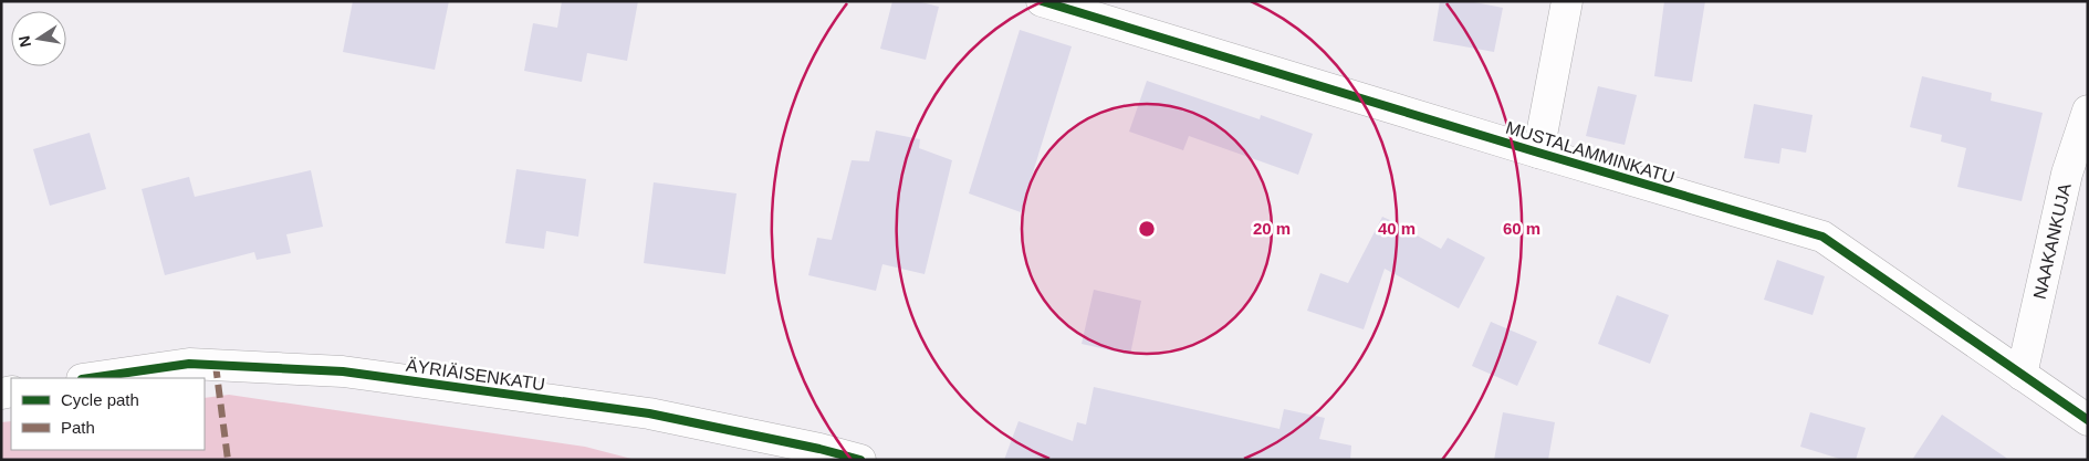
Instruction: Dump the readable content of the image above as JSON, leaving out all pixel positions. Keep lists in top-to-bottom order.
{
  "streets": {
    "street": ["MUSTALAMMINKATU", "NAAKANKUJA", "ÄYRIÄISENKATU"]
  },
  "crossings": [
    ["MUSTALAMMINKATU", "NAAKANKUJA"]
  ],
  "legend": ["Cycle path", "Path"],
  "north": "left",
  "rings": ["20 m", "40 m", "60 m"]
}
